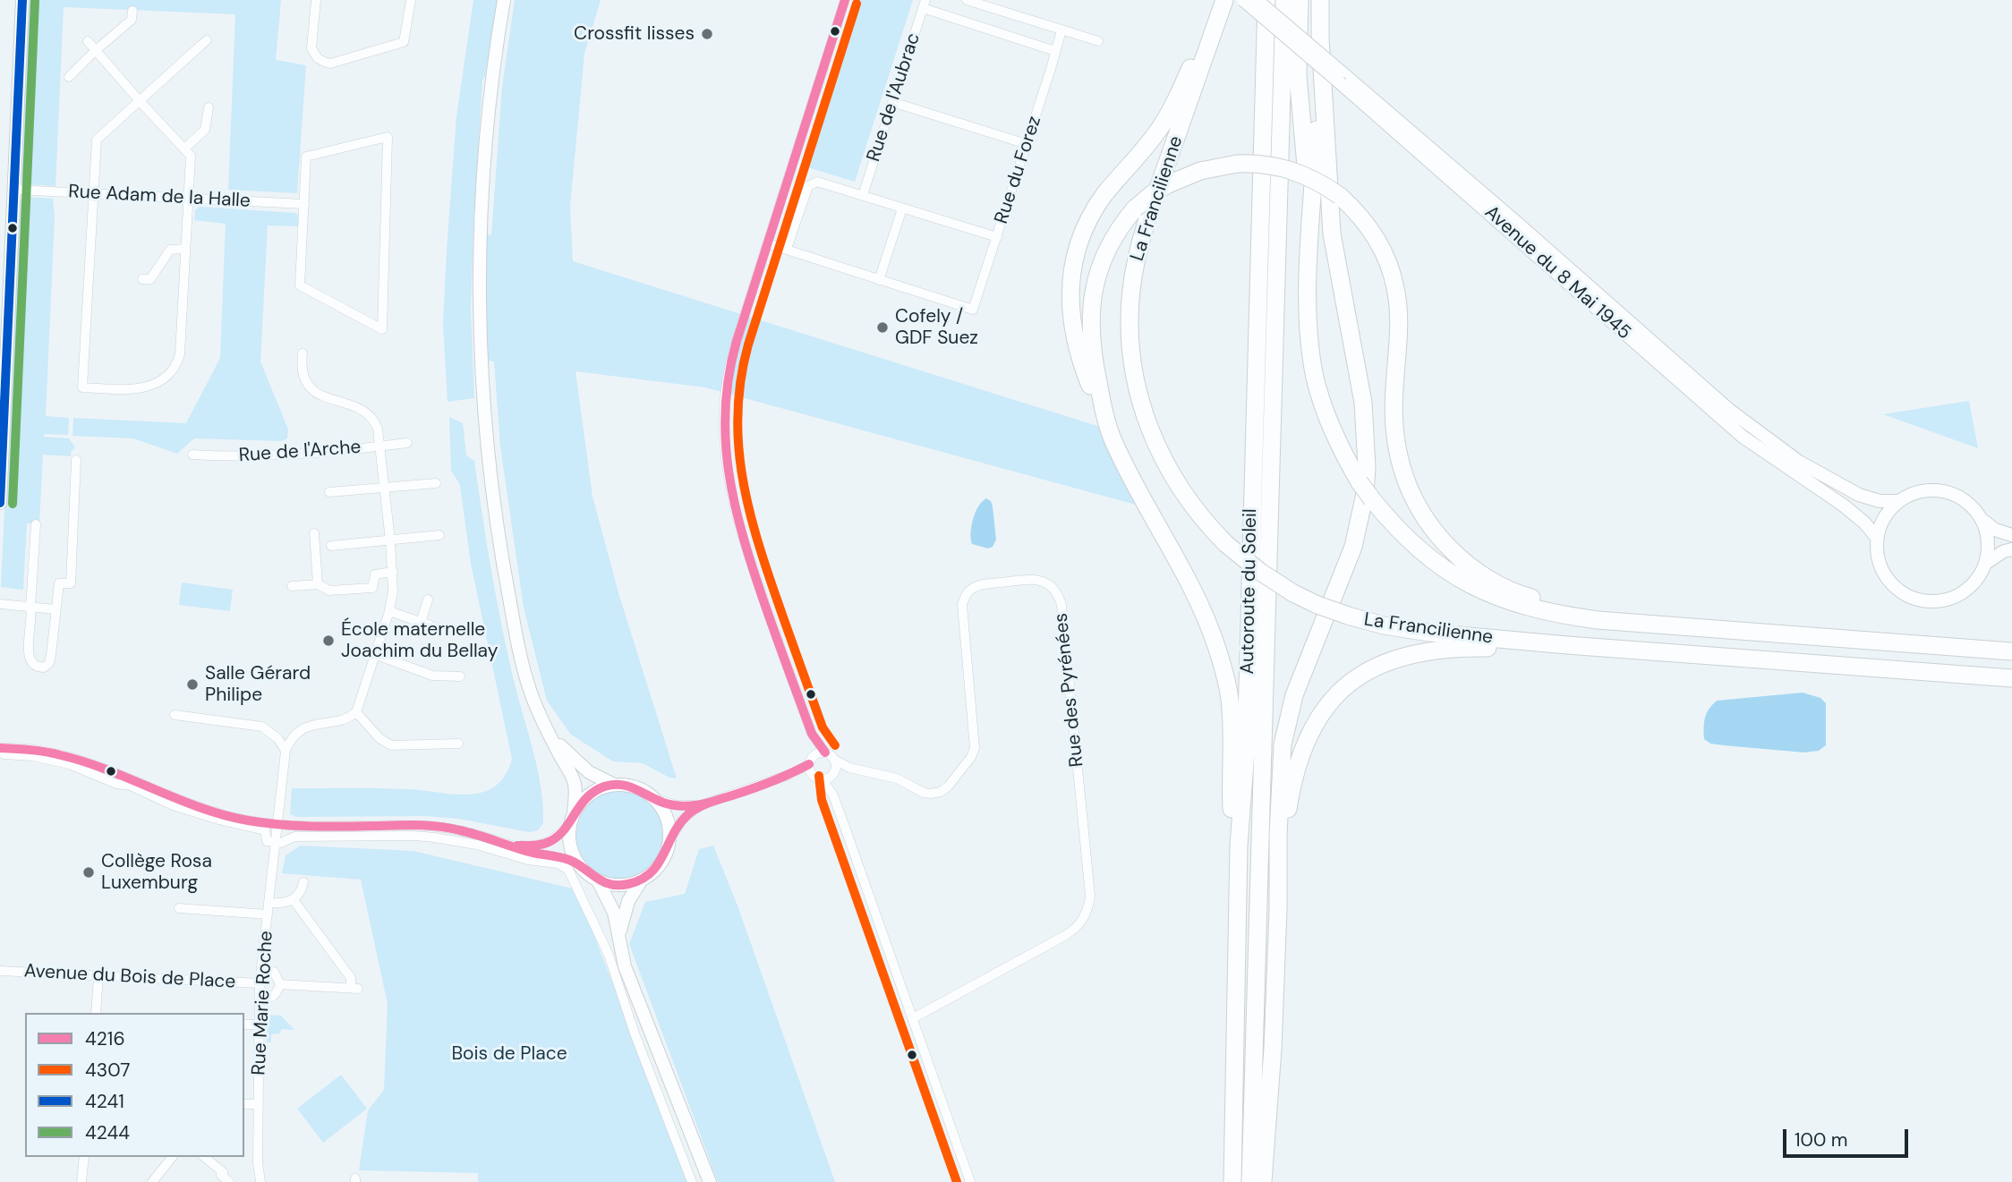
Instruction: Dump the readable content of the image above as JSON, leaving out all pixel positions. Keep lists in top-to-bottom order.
{
  "streets": {
    "highway": ["La Francilienne", "Autoroute du Soleil"],
    "main road": ["Avenue du 8 Mai 1945"],
    "street": [
      "Rue de l'Aubrac",
      "Rue du Forez",
      "Rue Adam de la Halle",
      "Rue de l'Arche",
      "Rue des Pyrénées",
      "Avenue du Bois de Place",
      "Rue Marie Roche"
    ]
  },
  "crossings": [
    ["Avenue du Bois de Place", "Rue Marie Roche"]
  ],
  "parks": ["Bois de Place"],
  "places": [
    "Crossfit lisses",
    "Cofely / GDF Suez",
    "École maternelle Joachim du Bellay",
    "Salle Gérard Philipe",
    "Collège Rosa Luxemburg"
  ],
  "lines": [
    "transit line 4216",
    "transit line 4241",
    "transit line 4244",
    "transit line 4307"
  ],
  "legend": [
    "4216",
    "4307",
    "4241",
    "4244"
  ],
  "scale_bar": "100 m"
}
